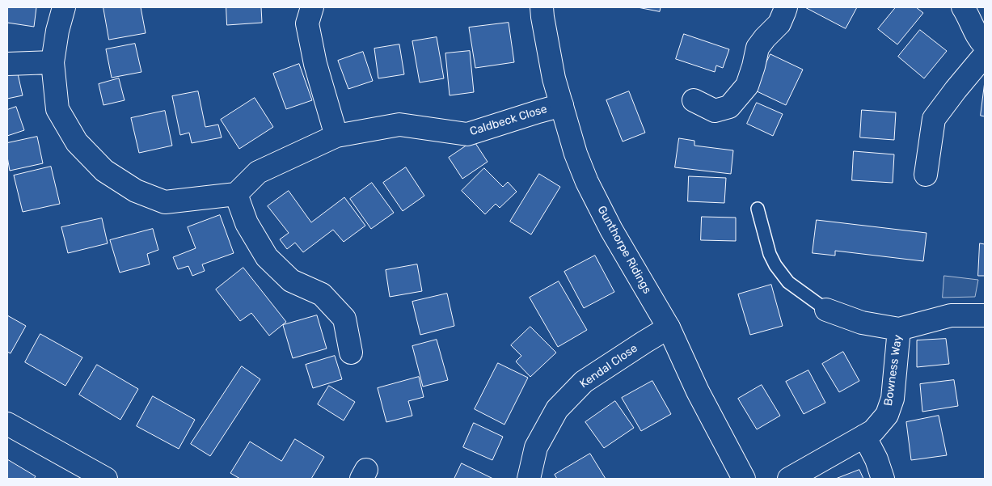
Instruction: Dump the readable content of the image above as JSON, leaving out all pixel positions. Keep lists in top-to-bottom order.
{
  "streets": {
    "street": [
      "Caldbeck Close",
      "Gunthorpe Ridings",
      "Kendal Close",
      "Bowness Way"
    ]
  },
  "crossings": [
    ["Caldbeck Close", "Gunthorpe Ridings"],
    ["Gunthorpe Ridings", "Kendal Close"]
  ]
}
